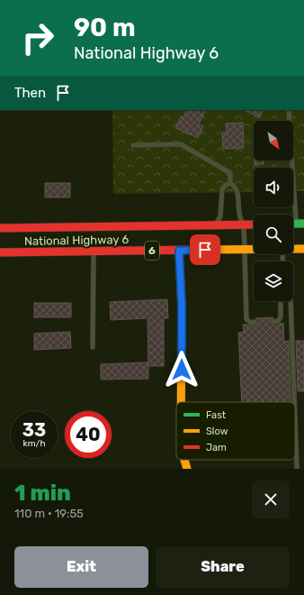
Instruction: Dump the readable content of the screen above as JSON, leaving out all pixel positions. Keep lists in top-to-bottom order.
{
  "streets": {
    "main road": ["National Highway 6", "6"]
  },
  "legend": ["Fast", "Slow", "Jam"],
  "north": "bottom right",
  "page": {
    "turn": ["90 m", "National Highway 6"],
    "then": "Then",
    "speed": "33 km/h",
    "limit": "40",
    "heading": ["1 min", "110 m · 19:55"],
    "buttons": ["Exit", "Share"]
  }
}
